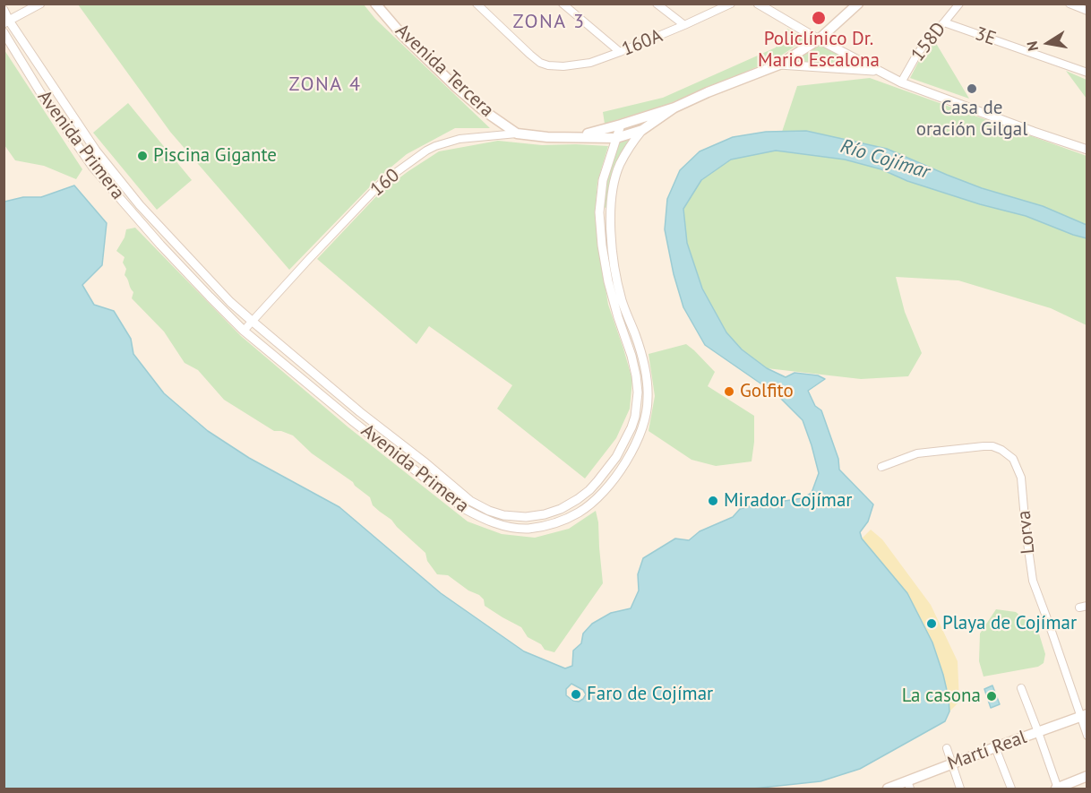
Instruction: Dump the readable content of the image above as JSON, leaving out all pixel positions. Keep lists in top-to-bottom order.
{
  "streets": {
    "main road": ["Avenida Tercera", "160", "Martí Real"],
    "street": [
      "3E",
      "158D",
      "160A",
      "Avenida Primera",
      "Lorva"
    ]
  },
  "crossings": [
    ["3E", "158D"],
    ["Avenida Tercera", "160"],
    ["Avenida Primera", "160"],
    ["Lorva", "Martí Real"]
  ],
  "districts": ["ZONA 3", "ZONA 4"],
  "water": ["Río Cojímar"],
  "places": [
    "Policlínico Dr. Mario Escalona",
    "Casa de oración Gilgal",
    "Piscina Gigante",
    "Golfito",
    "Mirador Cojímar",
    "Playa de Cojímar",
    "Faro de Cojímar",
    "La casona"
  ],
  "north": "left"
}
